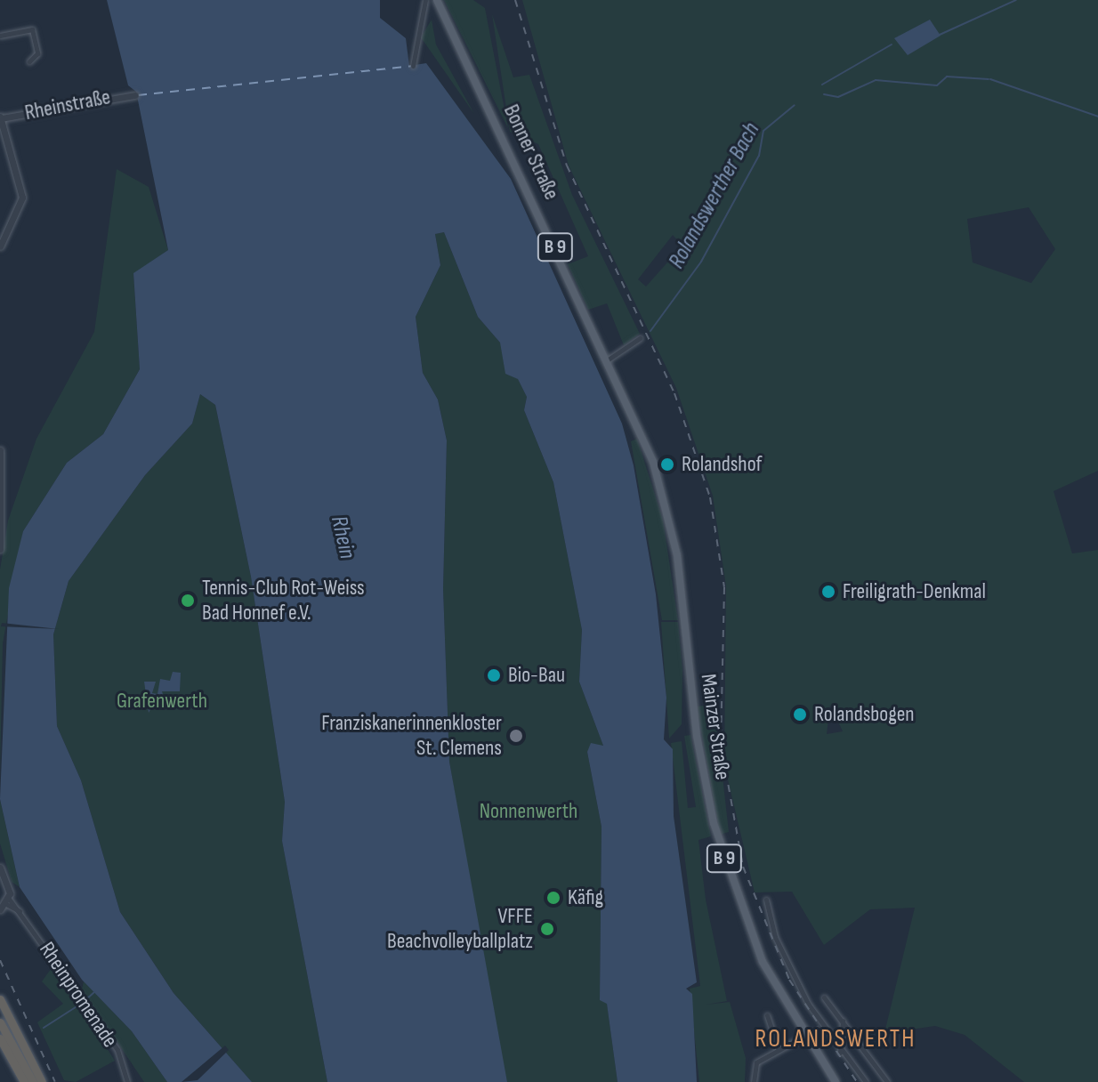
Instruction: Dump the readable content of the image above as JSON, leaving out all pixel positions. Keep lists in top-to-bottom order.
{
  "streets": {
    "main road": ["Bonner Straße", "B 9", "Mainzer Straße"],
    "street": ["Rheinstraße", "Rheinpromenade"]
  },
  "crossings": [
    ["Bonner Straße", "Mainzer Straße"]
  ],
  "districts": ["ROLANDSWERTH"],
  "water": ["Rolandswerther Bach", "Rhein"],
  "parks": ["Grafenwerth", "Nonnenwerth"],
  "places": [
    "Rolandshof",
    "Freiligrath-Denkmal",
    "Tennis-Club Rot-Weiss Bad Honnef e.V.",
    "Bio-Bau",
    "Rolandsbogen",
    "Franziskanerinnenkloster St. Clemens",
    "Käfig",
    "VFFE Beachvolleyballplatz"
  ]
}
